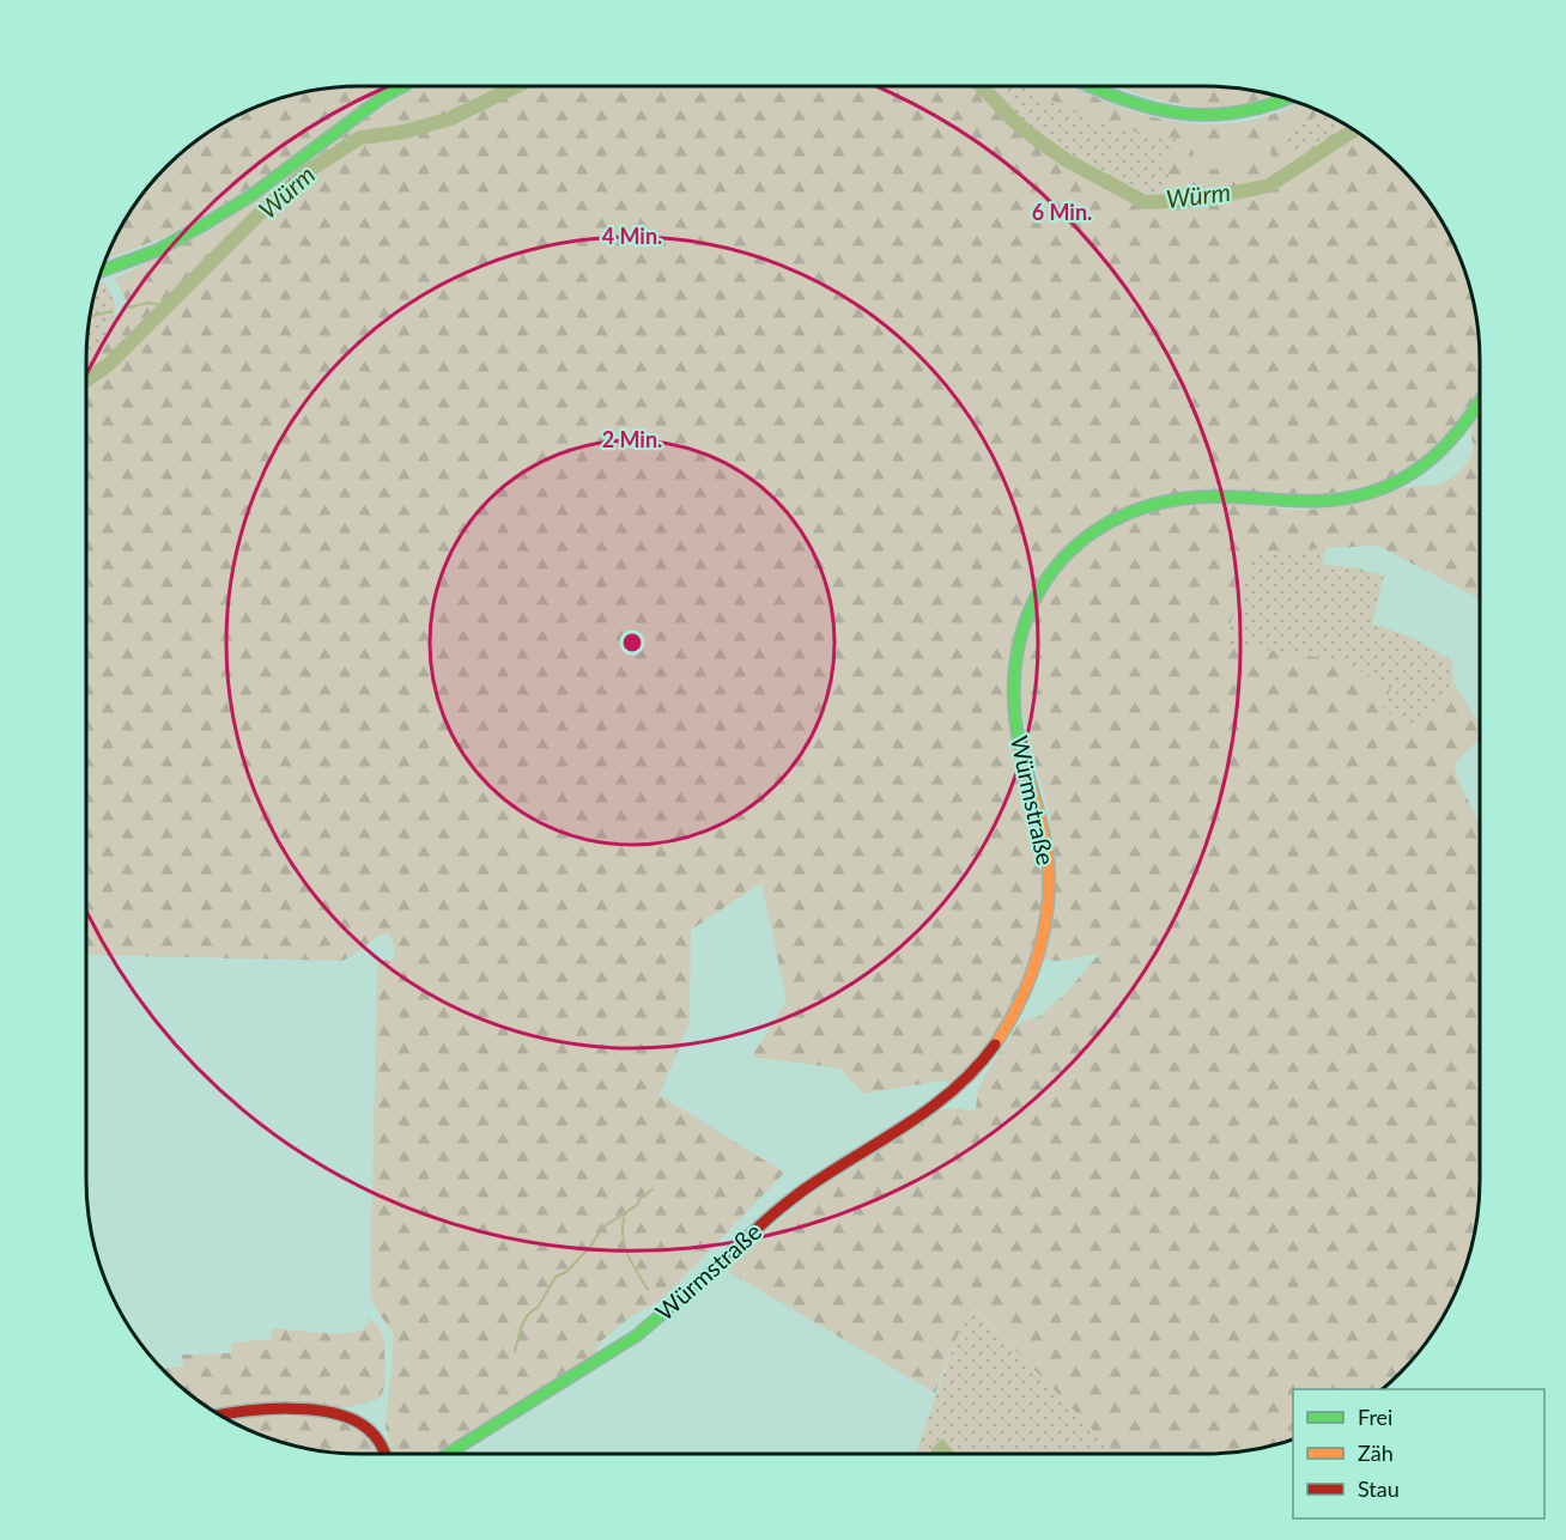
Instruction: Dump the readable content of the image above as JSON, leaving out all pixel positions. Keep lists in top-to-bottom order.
{
  "streets": {
    "street": ["Würmstraße"]
  },
  "water": ["Würm"],
  "legend": ["Frei", "Zäh", "Stau"],
  "rings": ["6 Min.", "4 Min.", "2 Min."]
}
